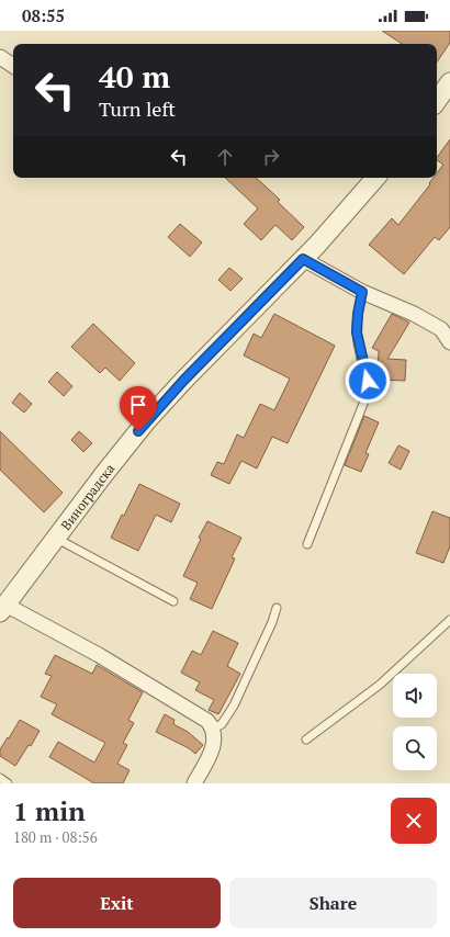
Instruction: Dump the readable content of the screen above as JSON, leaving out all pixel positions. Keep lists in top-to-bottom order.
{
  "streets": {
    "street": ["Виноградска"]
  },
  "page": {
    "status": "08:55",
    "turn": ["40 m", "Turn left"],
    "heading": ["1 min", "180 m · 08:56"],
    "buttons": ["Exit", "Share"]
  }
}
